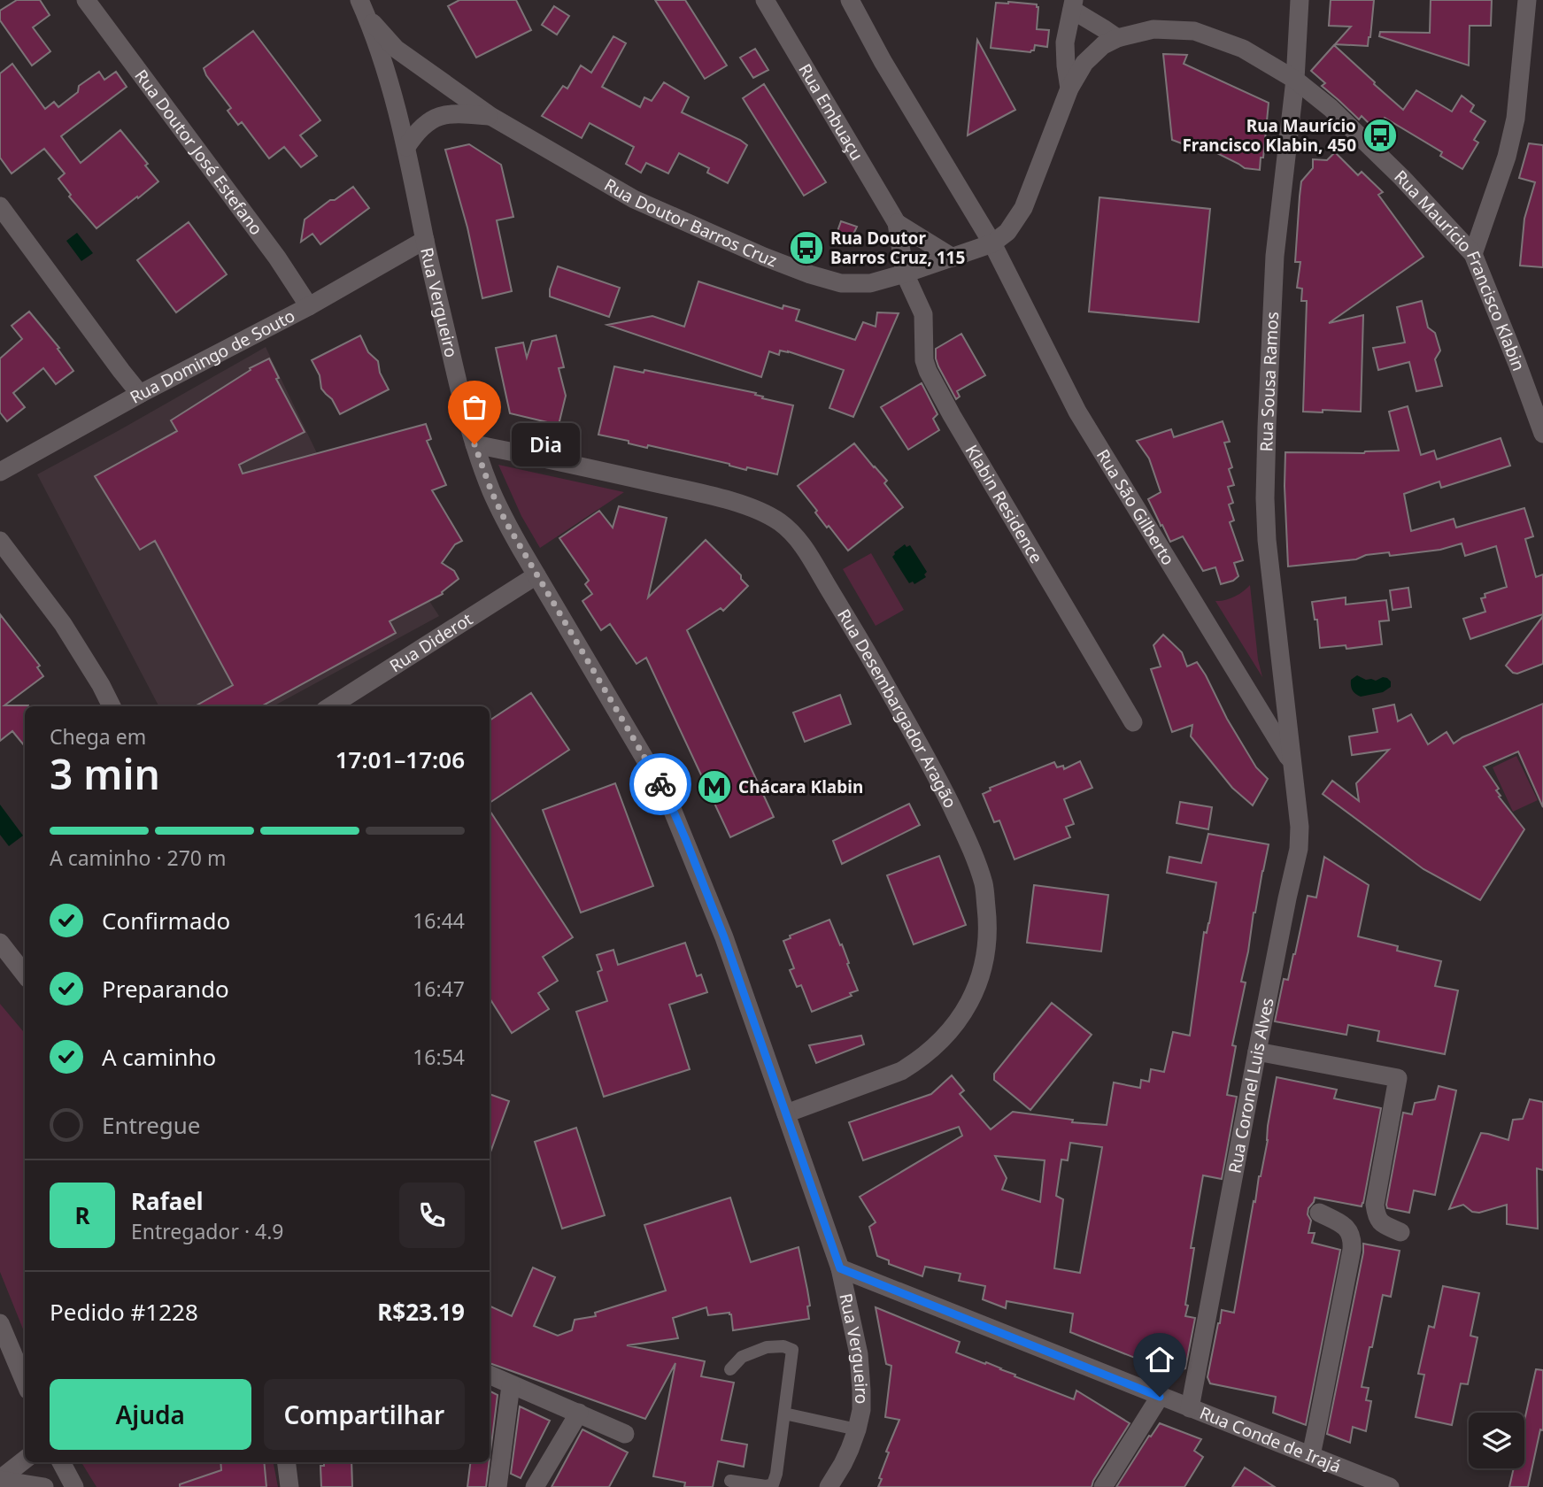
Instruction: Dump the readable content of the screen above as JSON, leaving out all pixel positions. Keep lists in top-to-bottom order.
{
  "streets": {
    "street": [
      "Rua Embuaçu",
      "Rua Doutor José Estefano",
      "Rua Doutor Barros Cruz",
      "Rua Maurício Francisco Klabin",
      "Rua Vergueiro",
      "Rua Domingo de Souto",
      "Rua Sousa Ramos",
      "Klabin Residence",
      "Rua São Gilberto",
      "Rua Diderot",
      "Rua Desembargador Aragão",
      "Rua Coronel Luis Alves",
      "Rua Conde de Irajá"
    ]
  },
  "crossings": [
    ["Rua Embuaçu", "Rua Doutor Barros Cruz"],
    ["Rua Embuaçu", "Klabin Residence"],
    ["Rua Doutor José Estefano", "Rua Domingo de Souto"],
    ["Rua Doutor Barros Cruz", "Rua Maurício Francisco Klabin"],
    ["Rua Doutor Barros Cruz", "Rua Vergueiro"],
    ["Rua Doutor Barros Cruz", "Klabin Residence"],
    ["Rua Doutor Barros Cruz", "Rua São Gilberto"],
    ["Rua Maurício Francisco Klabin", "Rua Sousa Ramos"],
    ["Rua Maurício Francisco Klabin", "Rua São Gilberto"],
    ["Rua Vergueiro", "Rua Domingo de Souto"],
    ["Rua Vergueiro", "Rua Diderot"],
    ["Rua Vergueiro", "Rua Desembargador Aragão"],
    ["Rua Vergueiro", "Rua Conde de Irajá"],
    ["Rua Sousa Ramos", "Rua São Gilberto"],
    ["Rua Sousa Ramos", "Rua Coronel Luis Alves"],
    ["Rua São Gilberto", "Rua Coronel Luis Alves"],
    ["Rua Coronel Luis Alves", "Rua Conde de Irajá"]
  ],
  "places": {
    "bus stop": ["Rua Maurício Francisco Klabin, 450", "Rua Doutor Barros Cruz, 115"],
    "other": ["Dia"],
    "metro station": ["Chácara Klabin"]
  },
  "page": {
    "bubble": "Dia",
    "heading": ["3 min", "Chega em", "17:01–17:06"],
    "panel": [
      "Rafael",
      "Entregador · 4.9",
      "Pedido #1228",
      "R$23.19"
    ],
    "bar": "A caminho · 270 m",
    "list": [
      ["Confirmado", "16:44"],
      ["Preparando", "16:47"],
      ["A caminho", "16:54"],
      "Entregue"
    ],
    "round": "R",
    "buttons": ["Ajuda", "Compartilhar"]
  }
}
